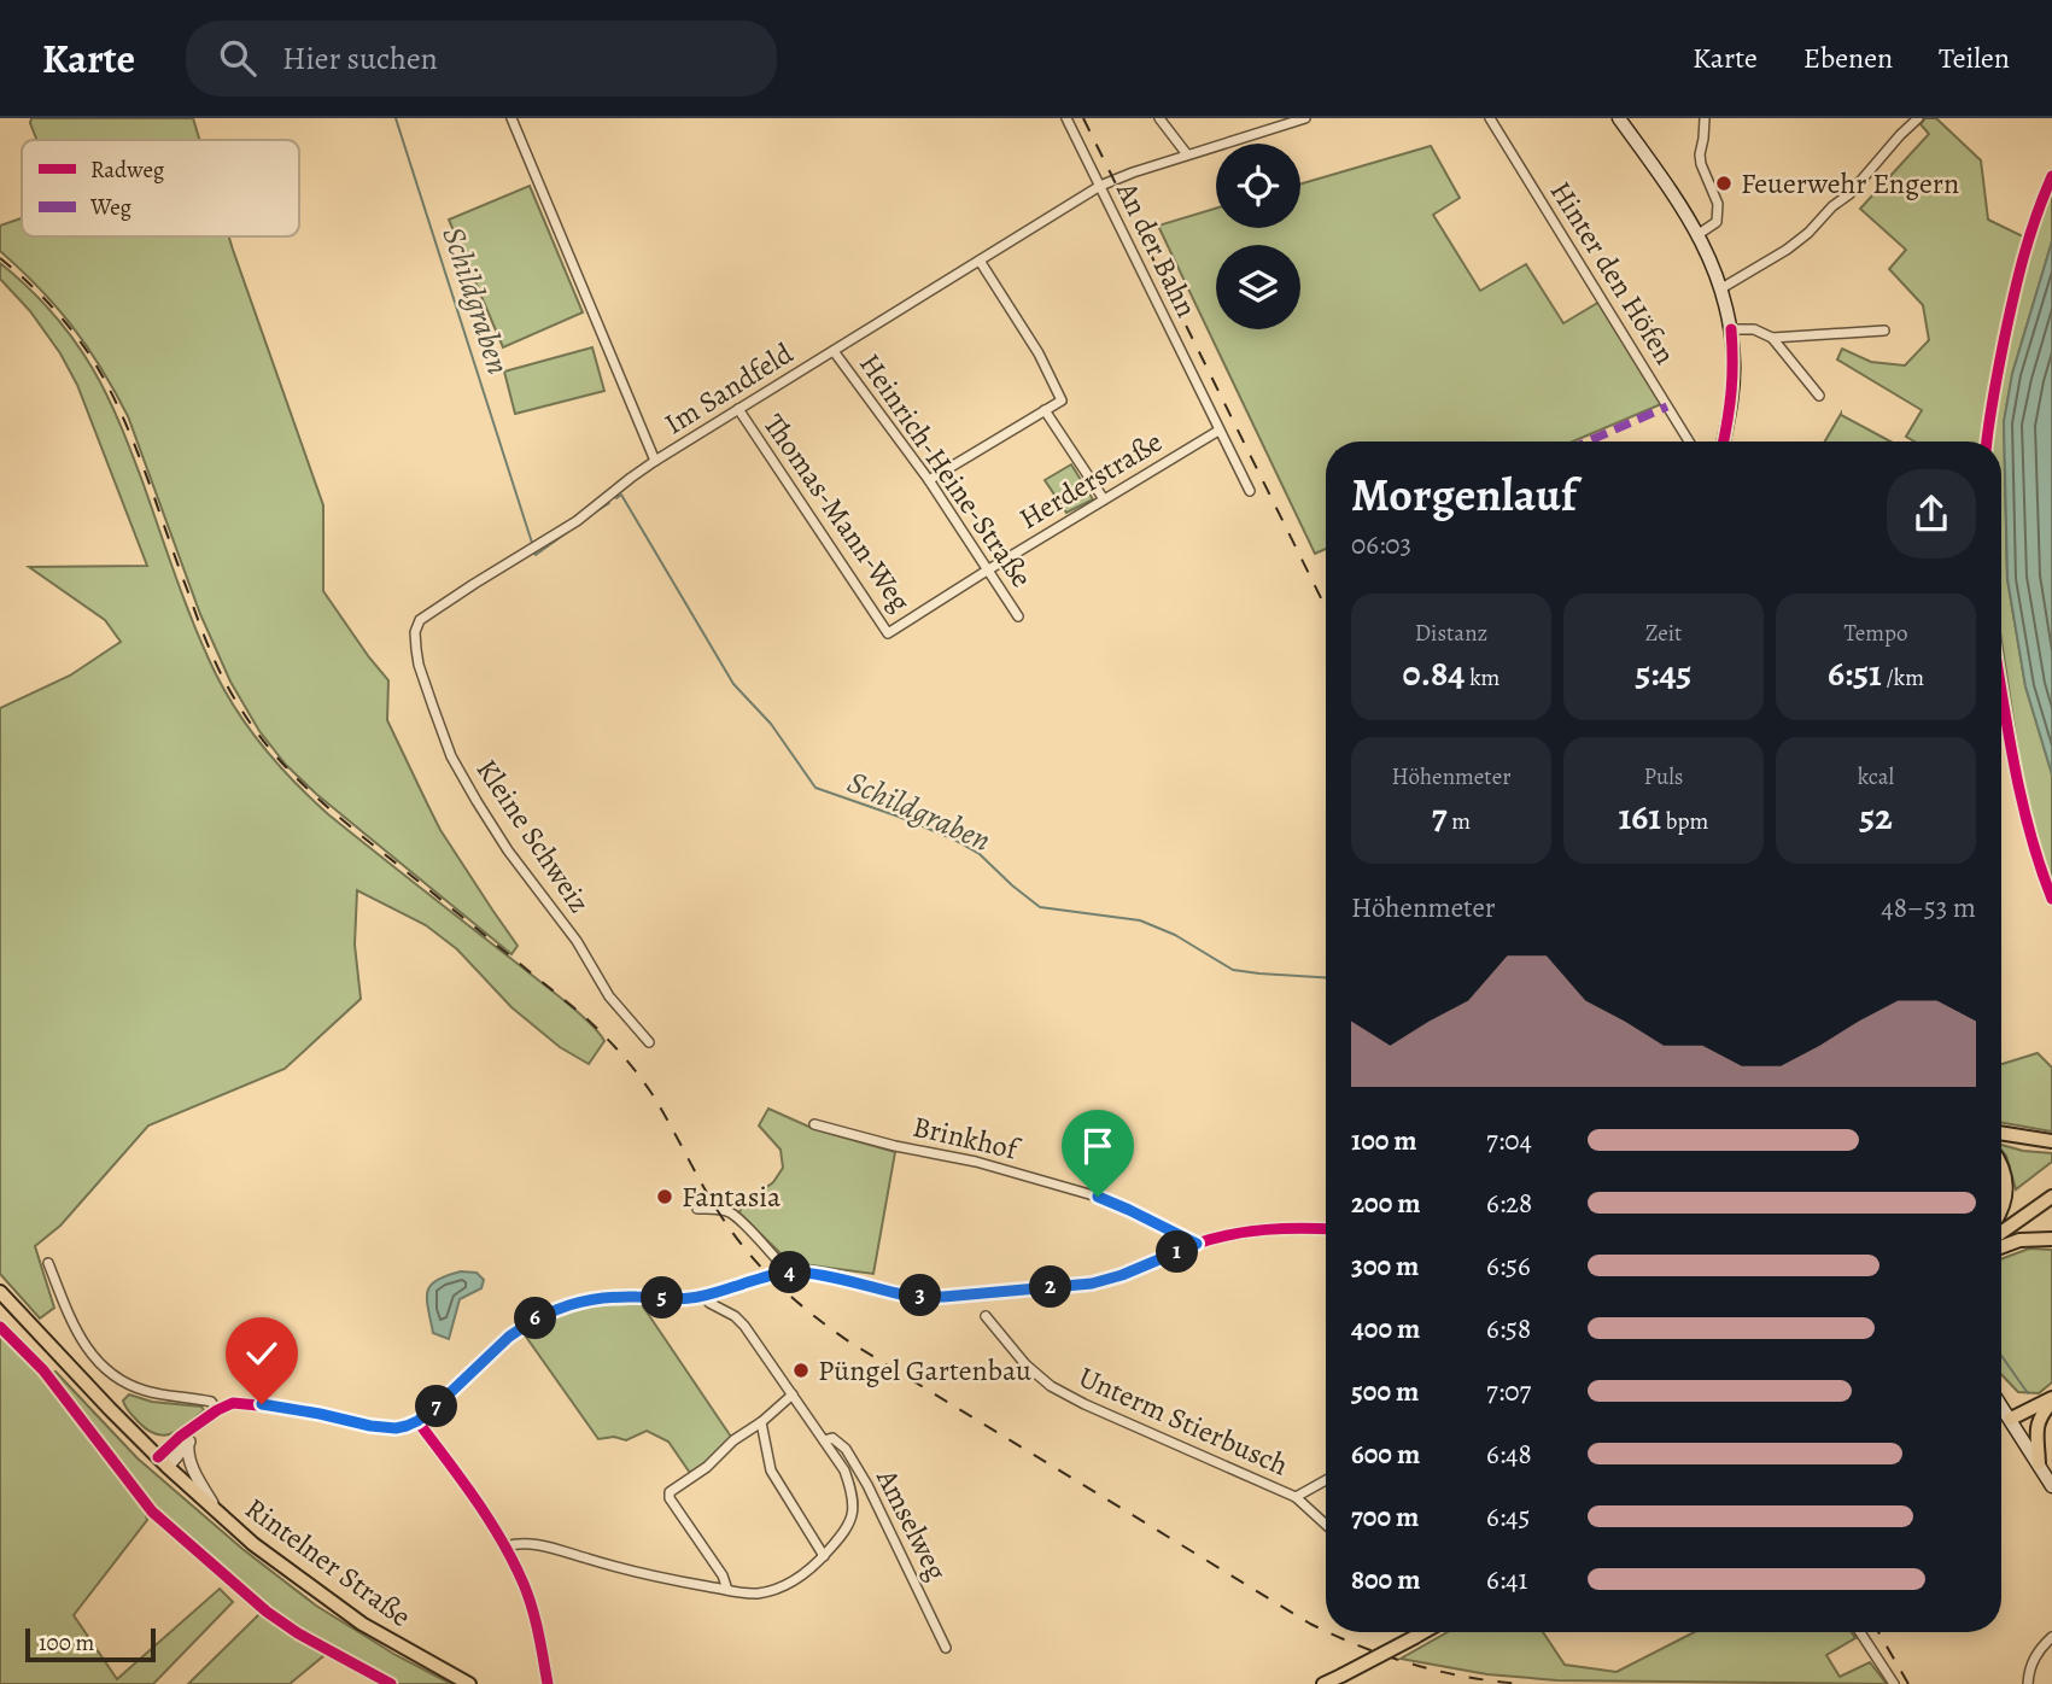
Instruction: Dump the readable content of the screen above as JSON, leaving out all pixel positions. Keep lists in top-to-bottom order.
{
  "streets": {
    "main road": ["Rintelner Straße"],
    "street": [
      "An der Bahn",
      "Hinter den Höfen",
      "Im Sandfeld",
      "Heinrich-Heine-Straße",
      "Herderstraße",
      "Thomas-Mann-Weg",
      "Kleine Schweiz",
      "Brinkhof",
      "Unterm Stierbusch",
      "Amselweg"
    ]
  },
  "crossings": [
    ["An der Bahn", "Im Sandfeld"],
    ["An der Bahn", "Herderstraße"],
    ["Im Sandfeld", "Heinrich-Heine-Straße"],
    ["Im Sandfeld", "Thomas-Mann-Weg"],
    ["Im Sandfeld", "Kleine Schweiz"],
    ["Heinrich-Heine-Straße", "Herderstraße"],
    ["Heinrich-Heine-Straße", "Thomas-Mann-Weg"],
    ["Herderstraße", "Thomas-Mann-Weg"]
  ],
  "water": ["Schildgraben"],
  "places": ["Feuerwehr Engern", "Fantasia", "Püngel Gartenbau"],
  "legend": ["Radweg", "Weg"],
  "scale_bar": "100 m",
  "page": {
    "header": "Karte",
    "search": "Hier suchen",
    "nav": ["Karte", "Ebenen", "Teilen"],
    "heading": ["Morgenlauf", "06:03"],
    "stats": [
      ["Distanz", "0.84 km"],
      ["Zeit", "5:45"],
      ["Tempo", "6:51 /km"],
      ["Höhenmeter", "7 m"],
      ["Puls", "161 bpm"],
      ["kcal", "52"]
    ],
    "chart": ["Höhenmeter", "48–53 m"],
    "list": [
      {
        "name": "100 m",
        "note": "7:04"
      },
      {
        "name": "200 m",
        "note": "6:28"
      },
      {
        "name": "300 m",
        "note": "6:56"
      },
      {
        "name": "400 m",
        "note": "6:58"
      },
      {
        "name": "500 m",
        "note": "7:07"
      },
      {
        "name": "600 m",
        "note": "6:48"
      },
      {
        "name": "700 m",
        "note": "6:45"
      },
      {
        "name": "800 m",
        "note": "6:41"
      }
    ],
    "pins": [
      "1",
      "4",
      "2",
      "3",
      "5",
      "6",
      "7"
    ],
    "scale": "100 m"
  }
}
